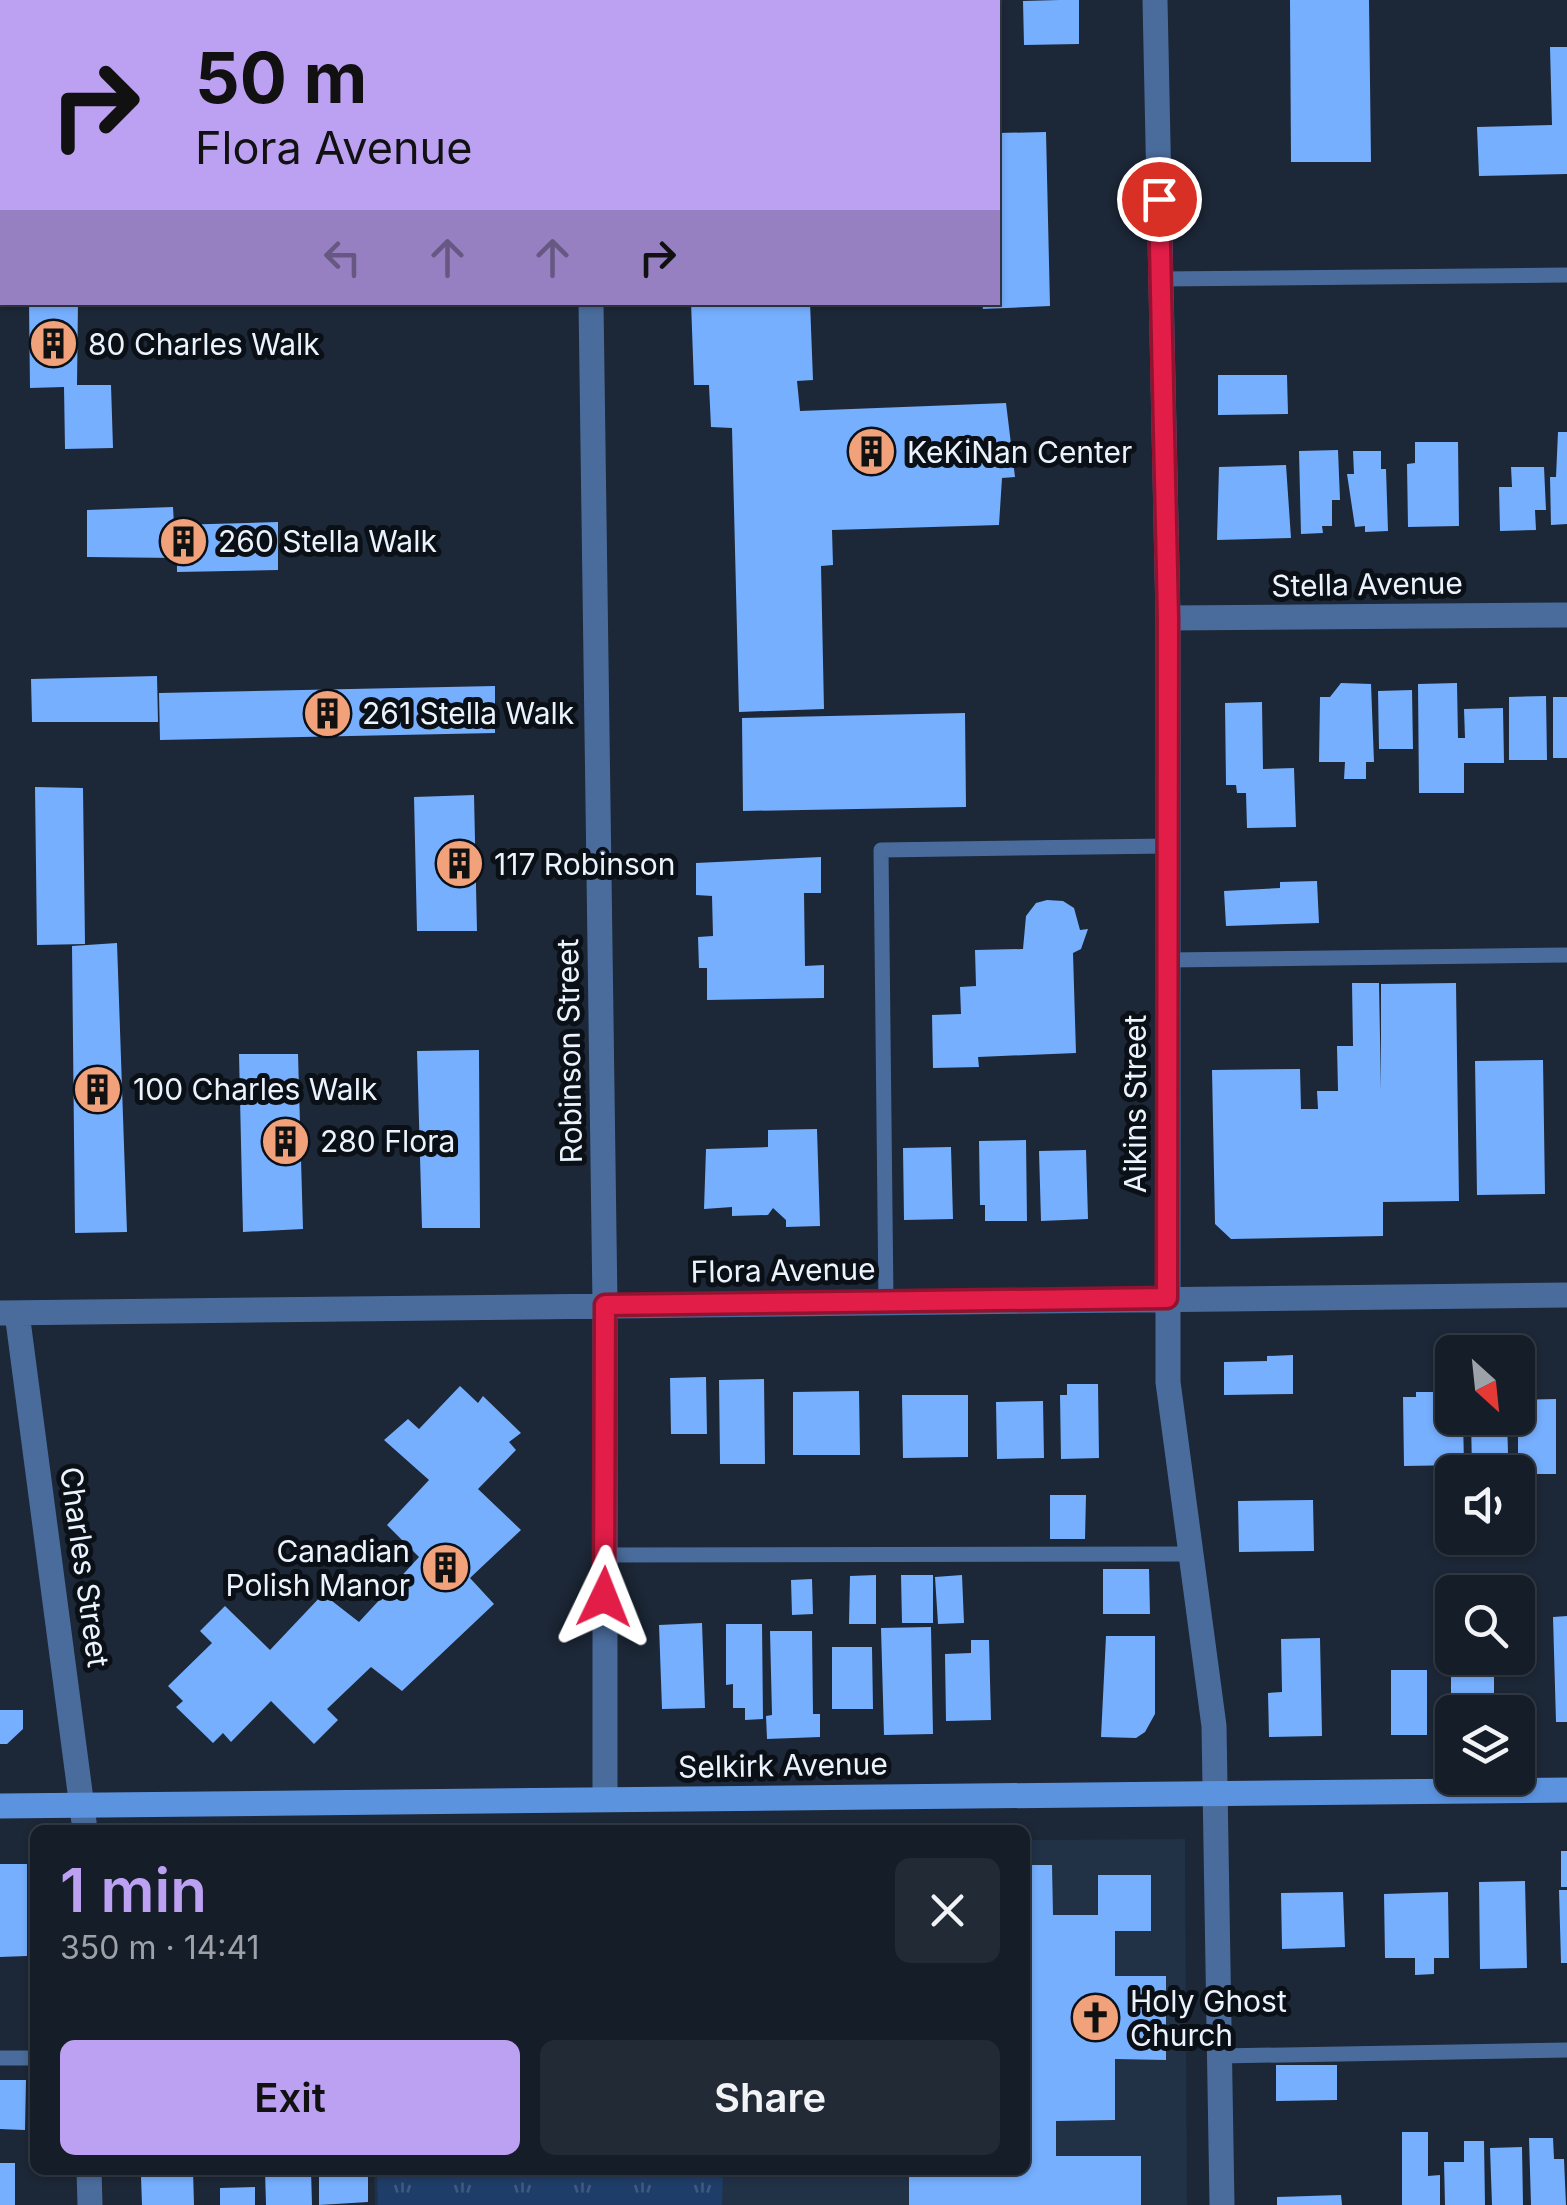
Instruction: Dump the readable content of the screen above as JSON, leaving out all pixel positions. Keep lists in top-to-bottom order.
{
  "streets": {
    "main road": ["Selkirk Avenue"],
    "street": [
      "Stella Avenue",
      "Robinson Street",
      "Aikins Street",
      "Flora Avenue",
      "Charles Street"
    ]
  },
  "crossings": [
    ["Stella Avenue", "Aikins Street"],
    ["Robinson Street", "Flora Avenue"],
    ["Robinson Street", "Selkirk Avenue"],
    ["Aikins Street", "Flora Avenue"],
    ["Aikins Street", "Selkirk Avenue"],
    ["Flora Avenue", "Charles Street"],
    ["Charles Street", "Selkirk Avenue"]
  ],
  "places": {
    "building": [
      "80 Charles Walk",
      "KeKiNan Center",
      "260 Stella Walk",
      "261 Stella Walk",
      "117 Robinson",
      "100 Charles Walk",
      "280 Flora",
      "Canadian Polish Manor"
    ],
    "church": ["Holy Ghost Church"]
  },
  "north": "bottom right",
  "page": {
    "turn": ["50 m", "Flora Avenue"],
    "heading": ["1 min", "350 m · 14:41"],
    "buttons": ["Exit", "Share"]
  }
}
